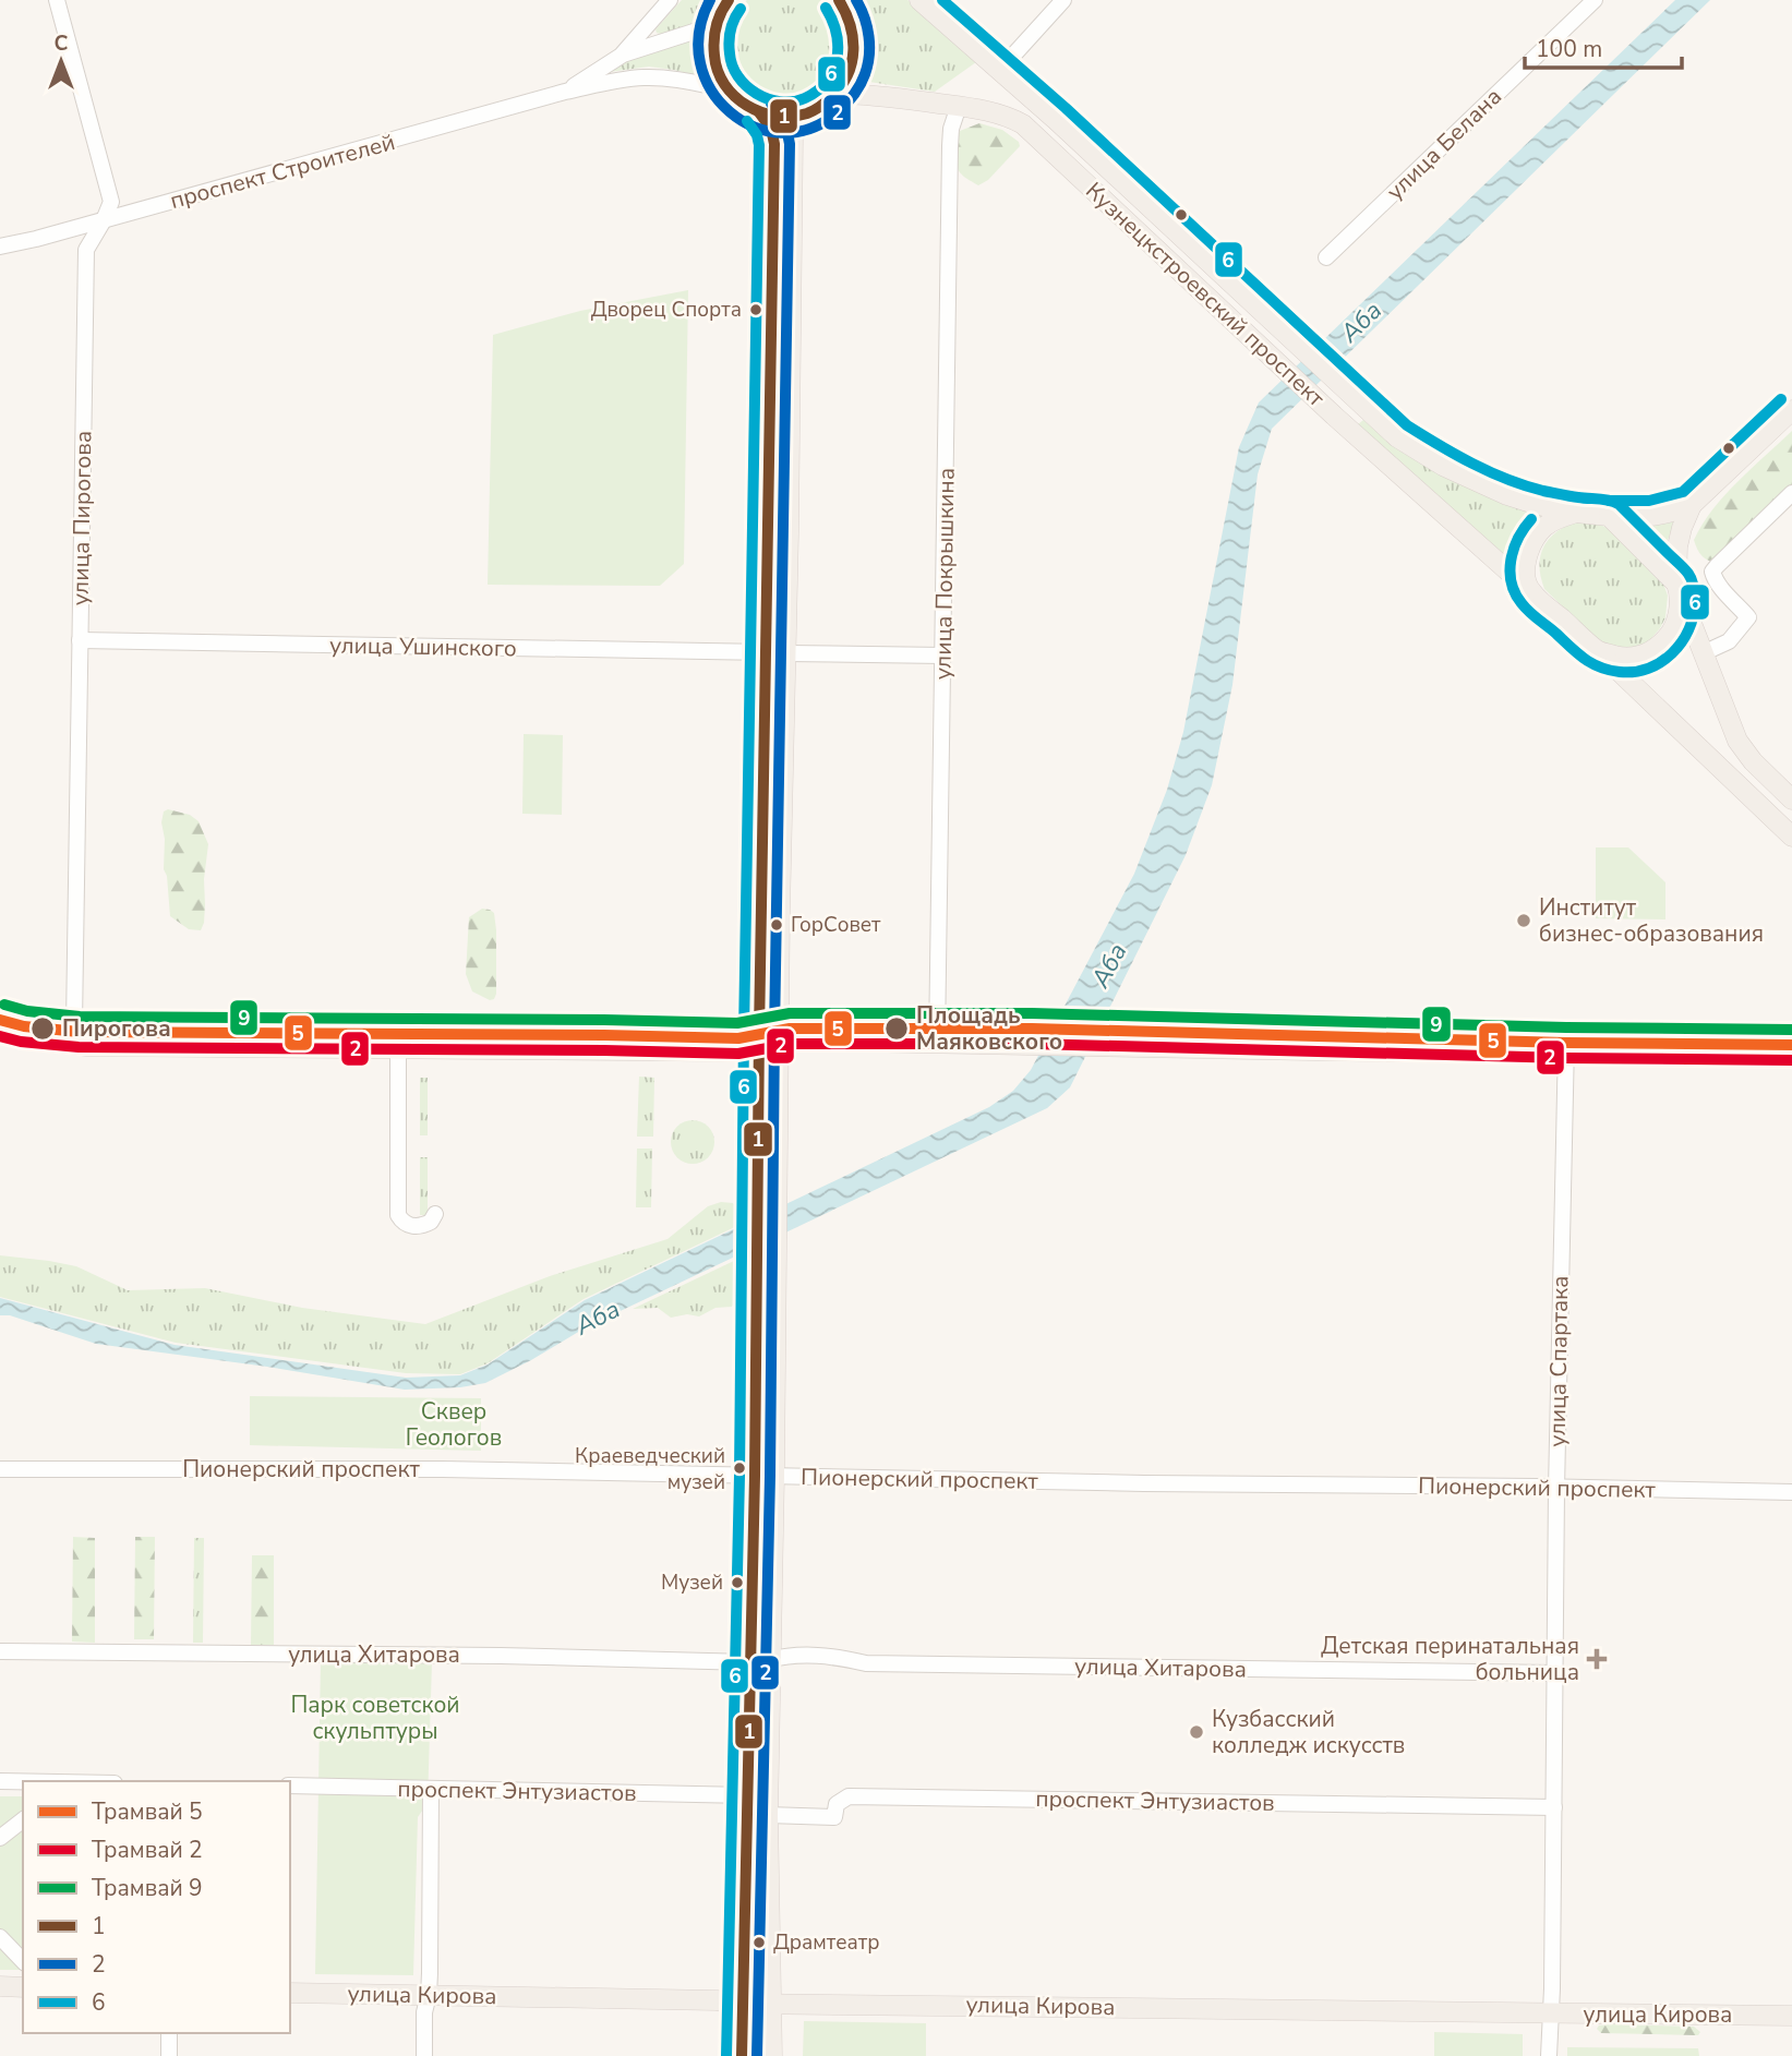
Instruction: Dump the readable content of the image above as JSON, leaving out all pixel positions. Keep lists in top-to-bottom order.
{
  "streets": {
    "main road": ["Кузнецкстроевский проспект", "улица Кирова"],
    "street": [
      "улица Белана",
      "проспект Строителей",
      "улица Пирогова",
      "улица Покрышкина",
      "улица Ушинского",
      "улица Спартака",
      "Пионерский проспект",
      "улица Хитарова",
      "проспект Энтузиастов"
    ]
  },
  "crossings": [
    ["проспект Строителей", "улица Пирогова"],
    ["Кузнецкстроевский проспект", "улица Покрышкина"],
    ["улица Пирогова", "улица Ушинского"],
    ["улица Покрышкина", "улица Ушинского"],
    ["улица Спартака", "Пионерский проспект"],
    ["улица Спартака", "улица Хитарова"],
    ["улица Спартака", "проспект Энтузиастов"],
    ["улица Спартака", "улица Кирова"]
  ],
  "water": ["Аба"],
  "parks": ["Сквер Геологов", "Парк советской скульптуры"],
  "places": {
    "other": [
      "Дворец Спорта",
      "Институт бизнес-образования",
      "ГорСовет",
      "Пирогова",
      "Площадь Маяковского",
      "Краеведческий музей",
      "Музей",
      "Кузбасский колледж искусств",
      "Драмтеатр"
    ],
    "health": ["Детская перинатальная больница"]
  },
  "lines": [
    "transit line 1",
    "transit line 2",
    "transit line 6",
    "tram line 9",
    "tram line 5",
    "tram line 2"
  ],
  "legend": [
    "Трамвай 5",
    "Трамвай 2",
    "Трамвай 9",
    "1",
    "2",
    "6"
  ],
  "scale_bar": "100 m",
  "north": "top"
}
